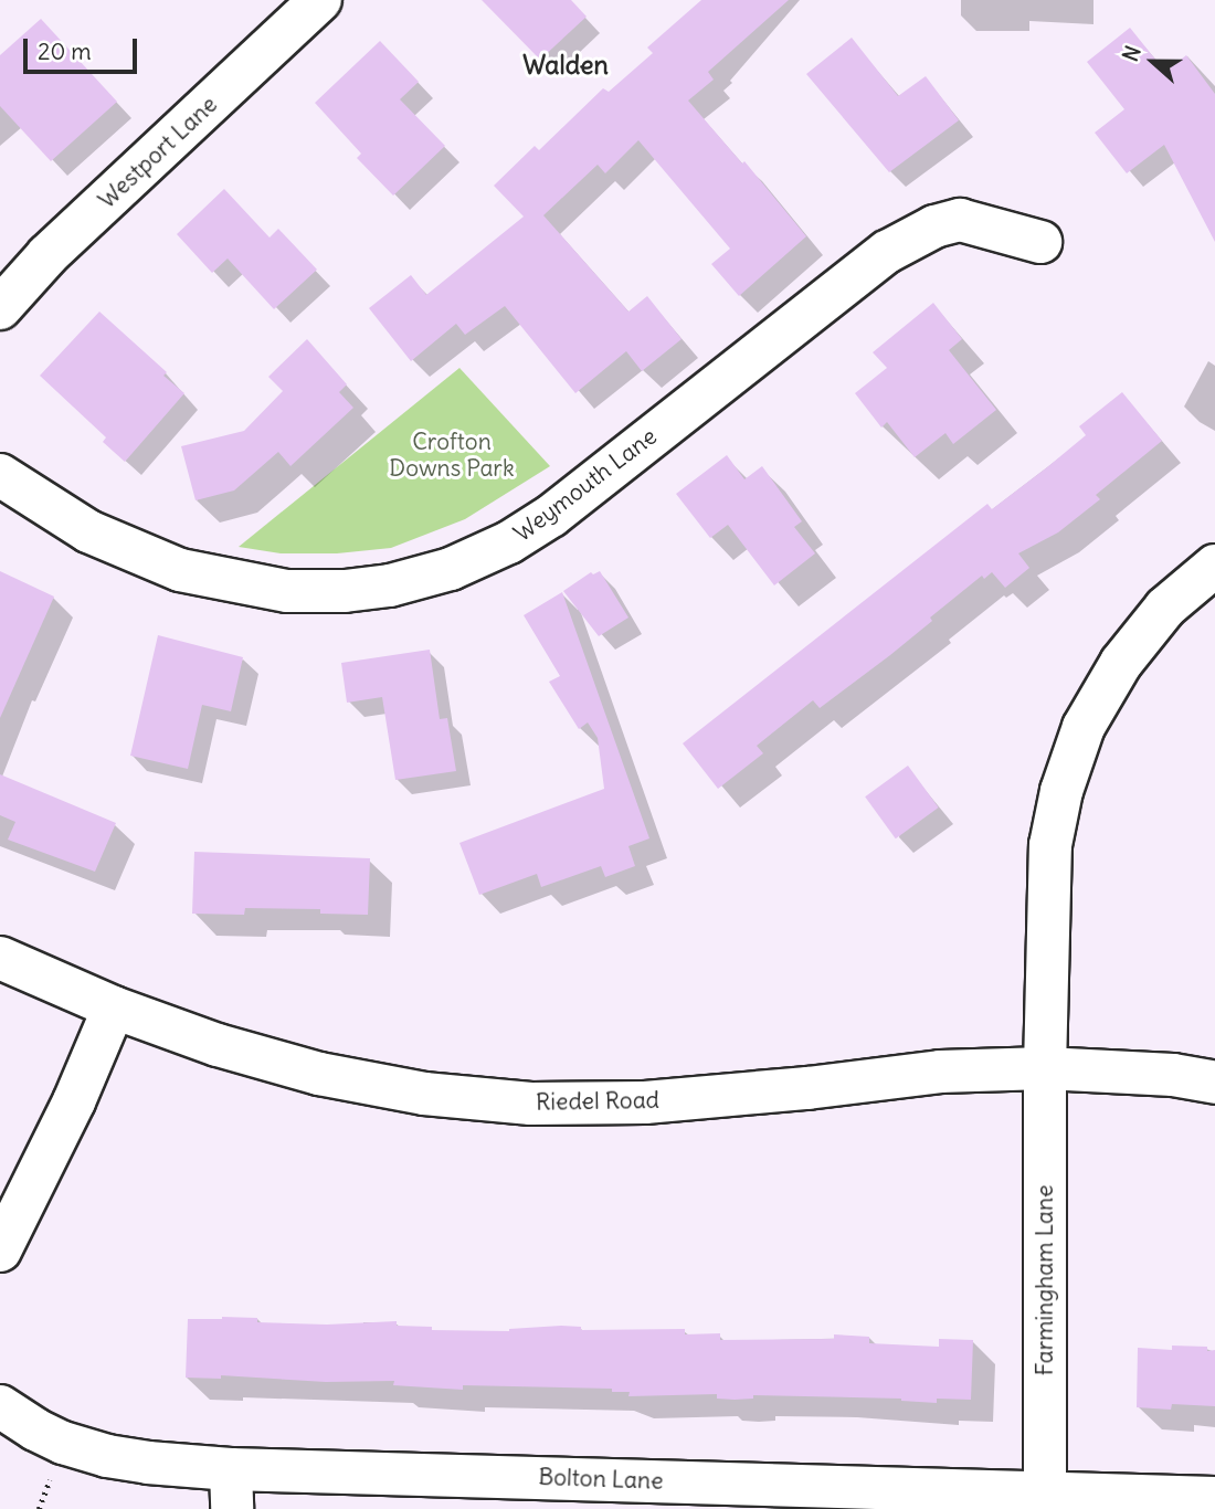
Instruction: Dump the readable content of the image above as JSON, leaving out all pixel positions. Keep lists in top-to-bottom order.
{
  "streets": {
    "street": [
      "Westport Lane",
      "Weymouth Lane",
      "Riedel Road",
      "Farmingham Lane",
      "Bolton Lane"
    ]
  },
  "crossings": [
    ["Riedel Road", "Farmingham Lane"],
    ["Farmingham Lane", "Bolton Lane"]
  ],
  "districts": ["Walden"],
  "parks": ["Crofton Downs Park"],
  "scale_bar": "20 m",
  "north": "left"
}
